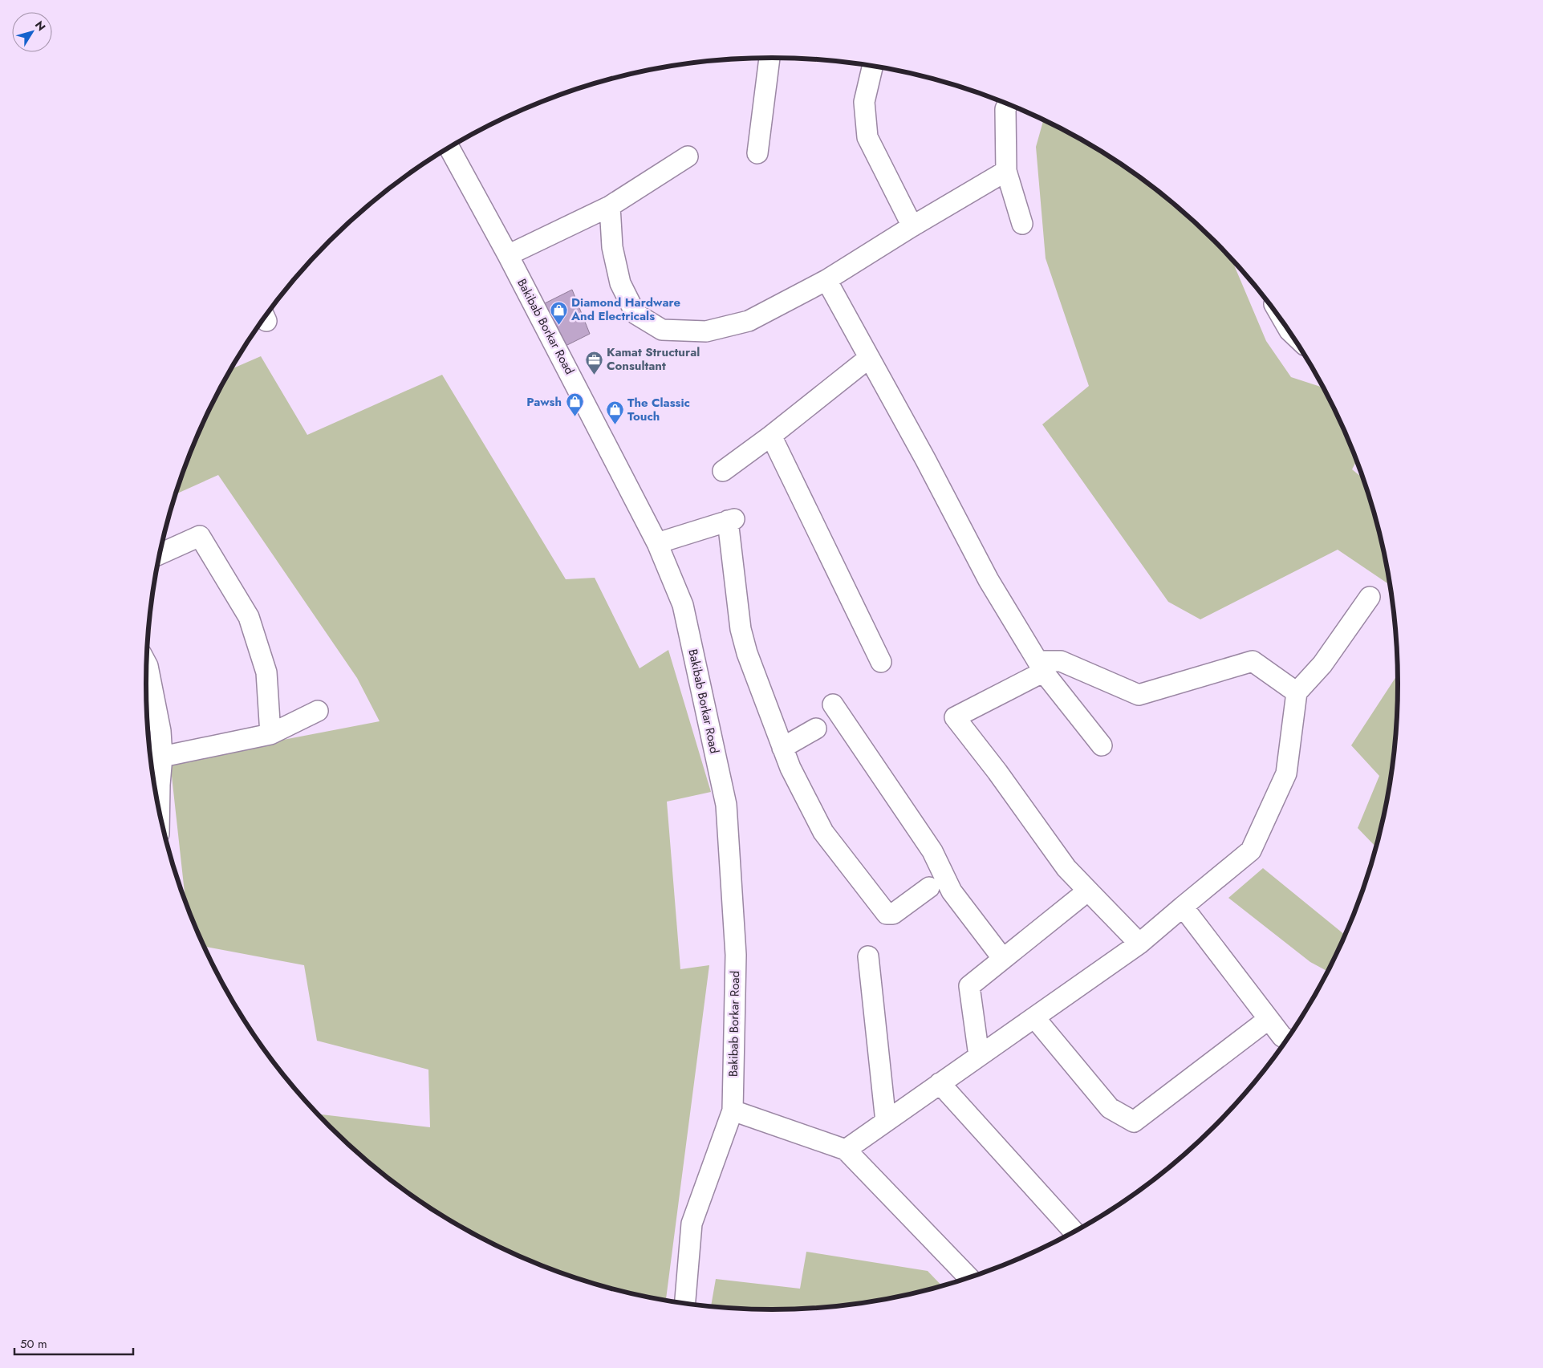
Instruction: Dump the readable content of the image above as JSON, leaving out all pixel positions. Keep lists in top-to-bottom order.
{
  "streets": {
    "street": ["Bakibab Borkar Road"]
  },
  "places": {
    "shop": ["Diamond Hardware And Electricals", "Pawsh", "The Classic Touch"],
    "office": ["Kamat Structural Consultant"]
  },
  "scale_bar": "50 m",
  "north": "top right"
}
